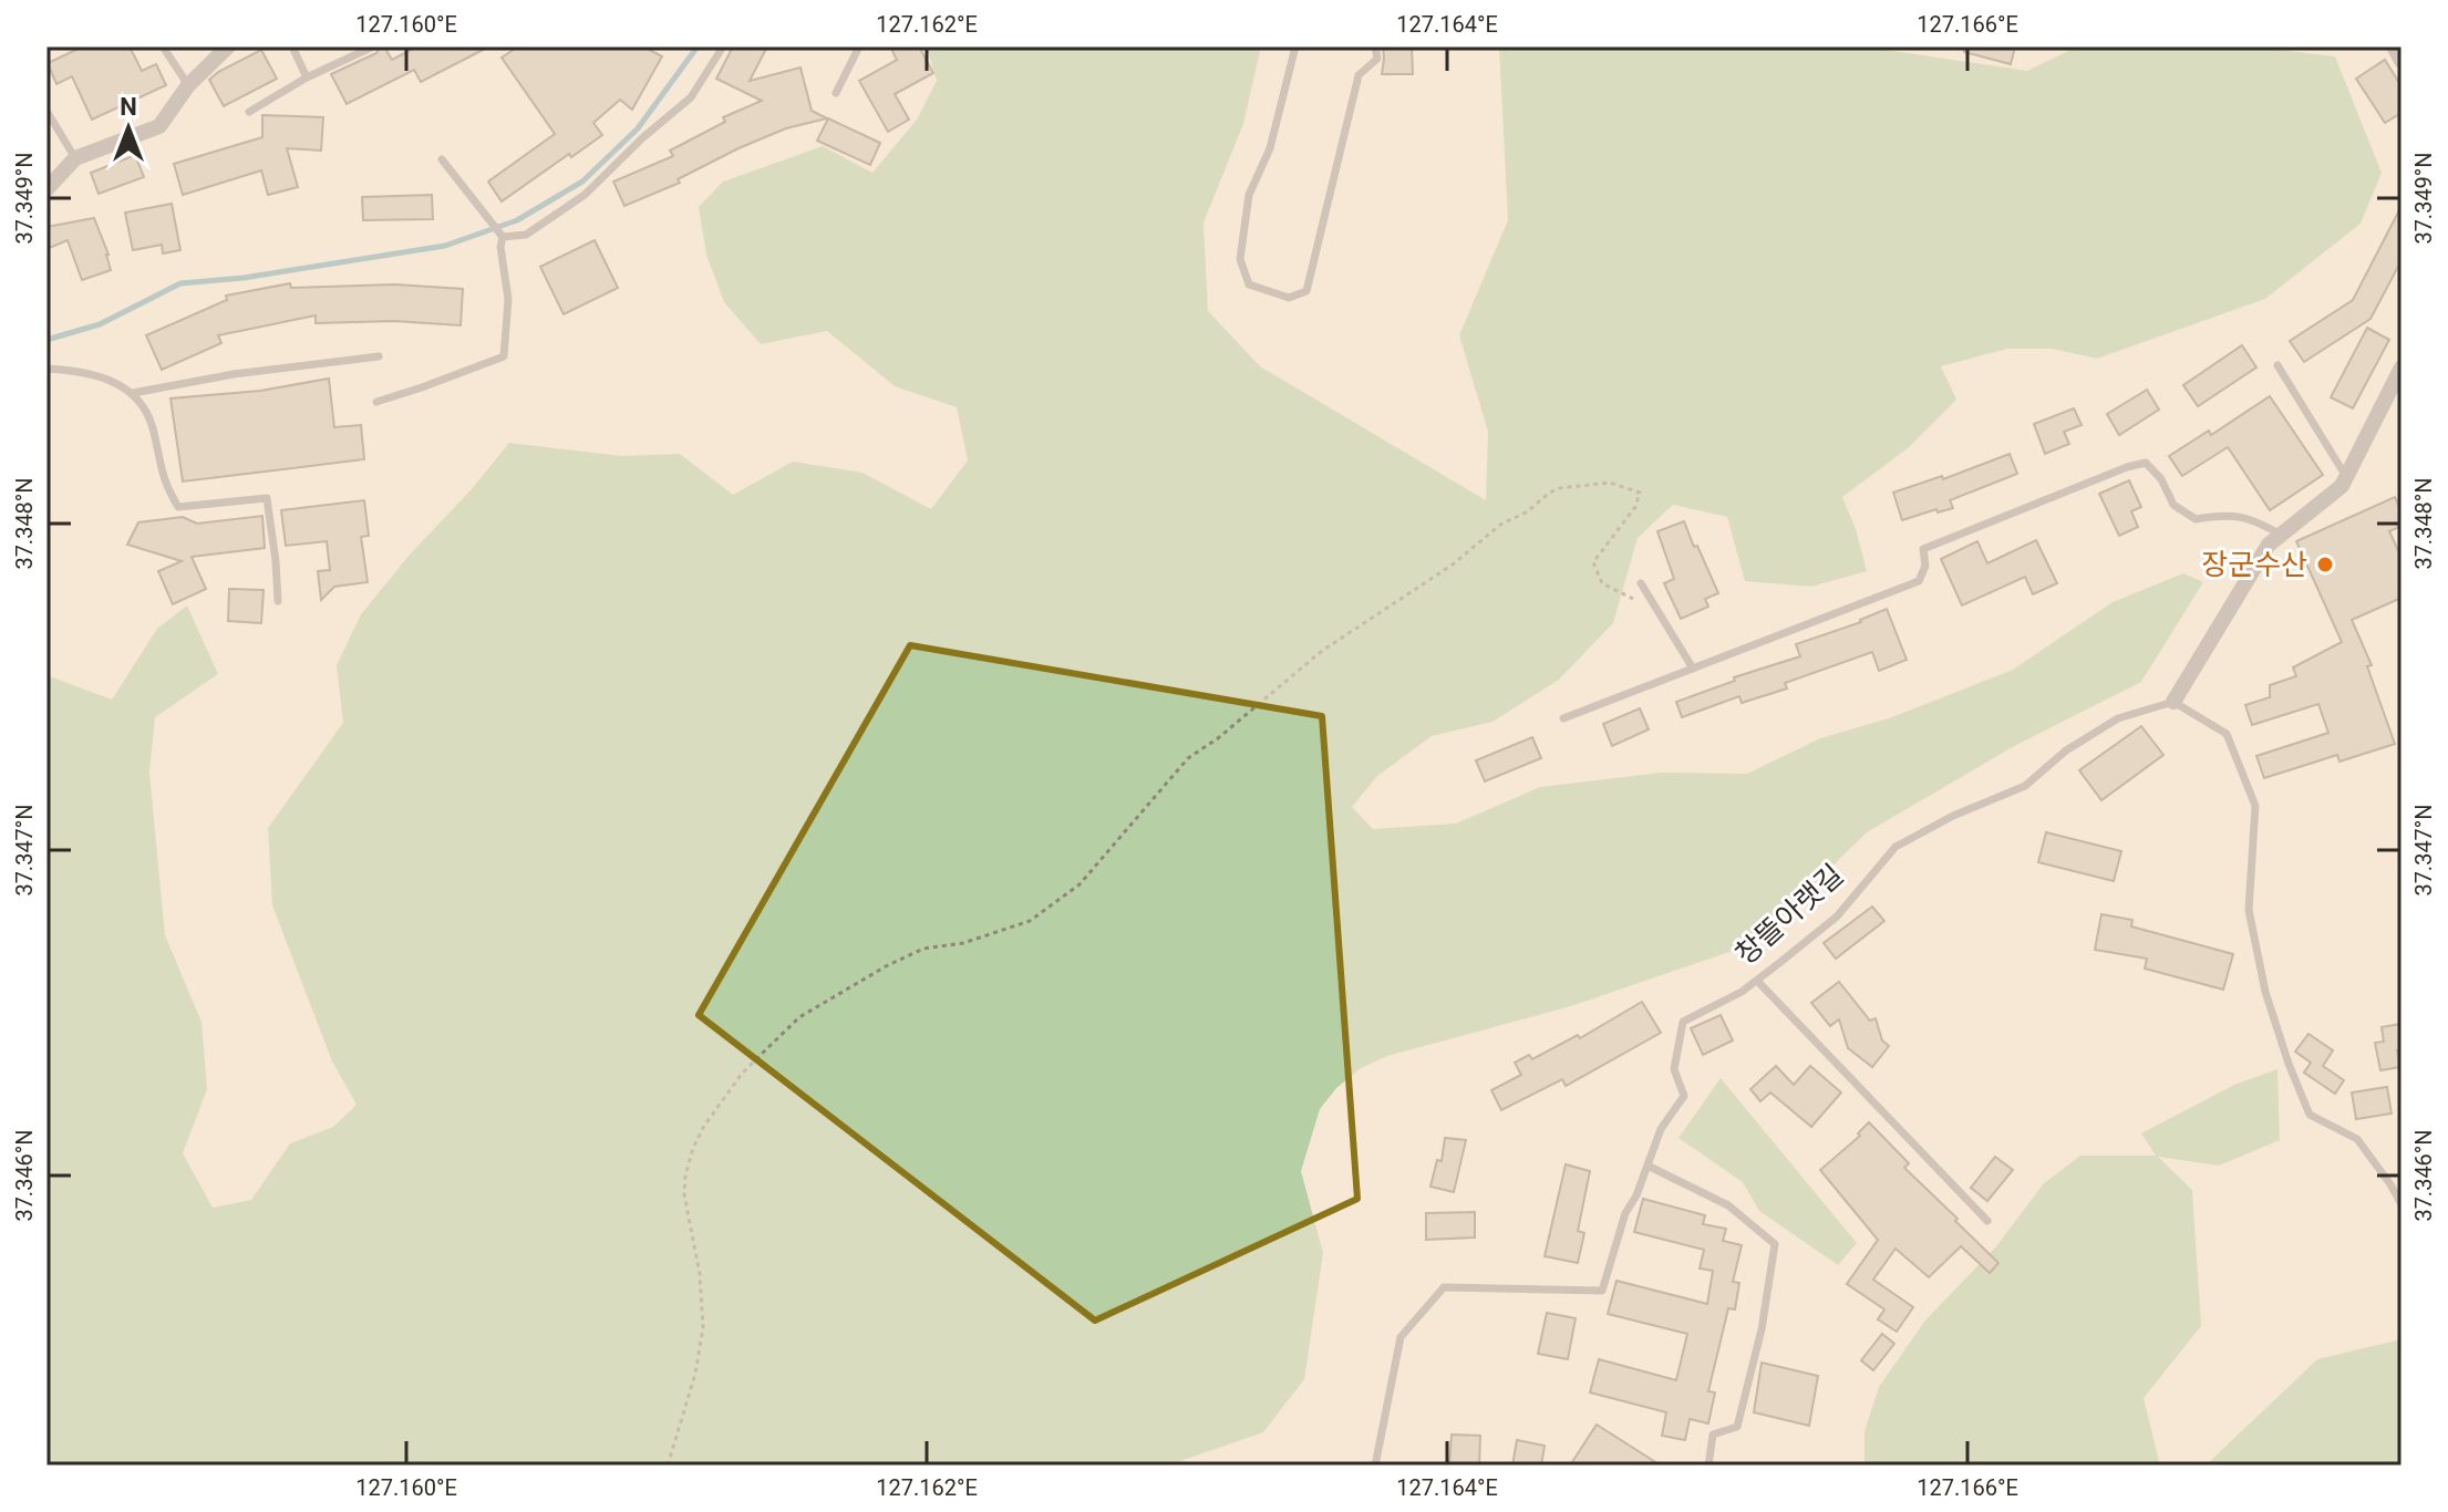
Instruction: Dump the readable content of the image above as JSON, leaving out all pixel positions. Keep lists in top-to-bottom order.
{
  "streets": {
    "lane": ["창뜰아랫길"]
  },
  "places": ["장군수산"],
  "north": "top",
  "coordinates": [
    "127.160°E",
    "127.162°E",
    "127.164°E",
    "127.166°E",
    "37.349°N",
    "37.348°N",
    "37.347°N",
    "37.346°N"
  ]
}
